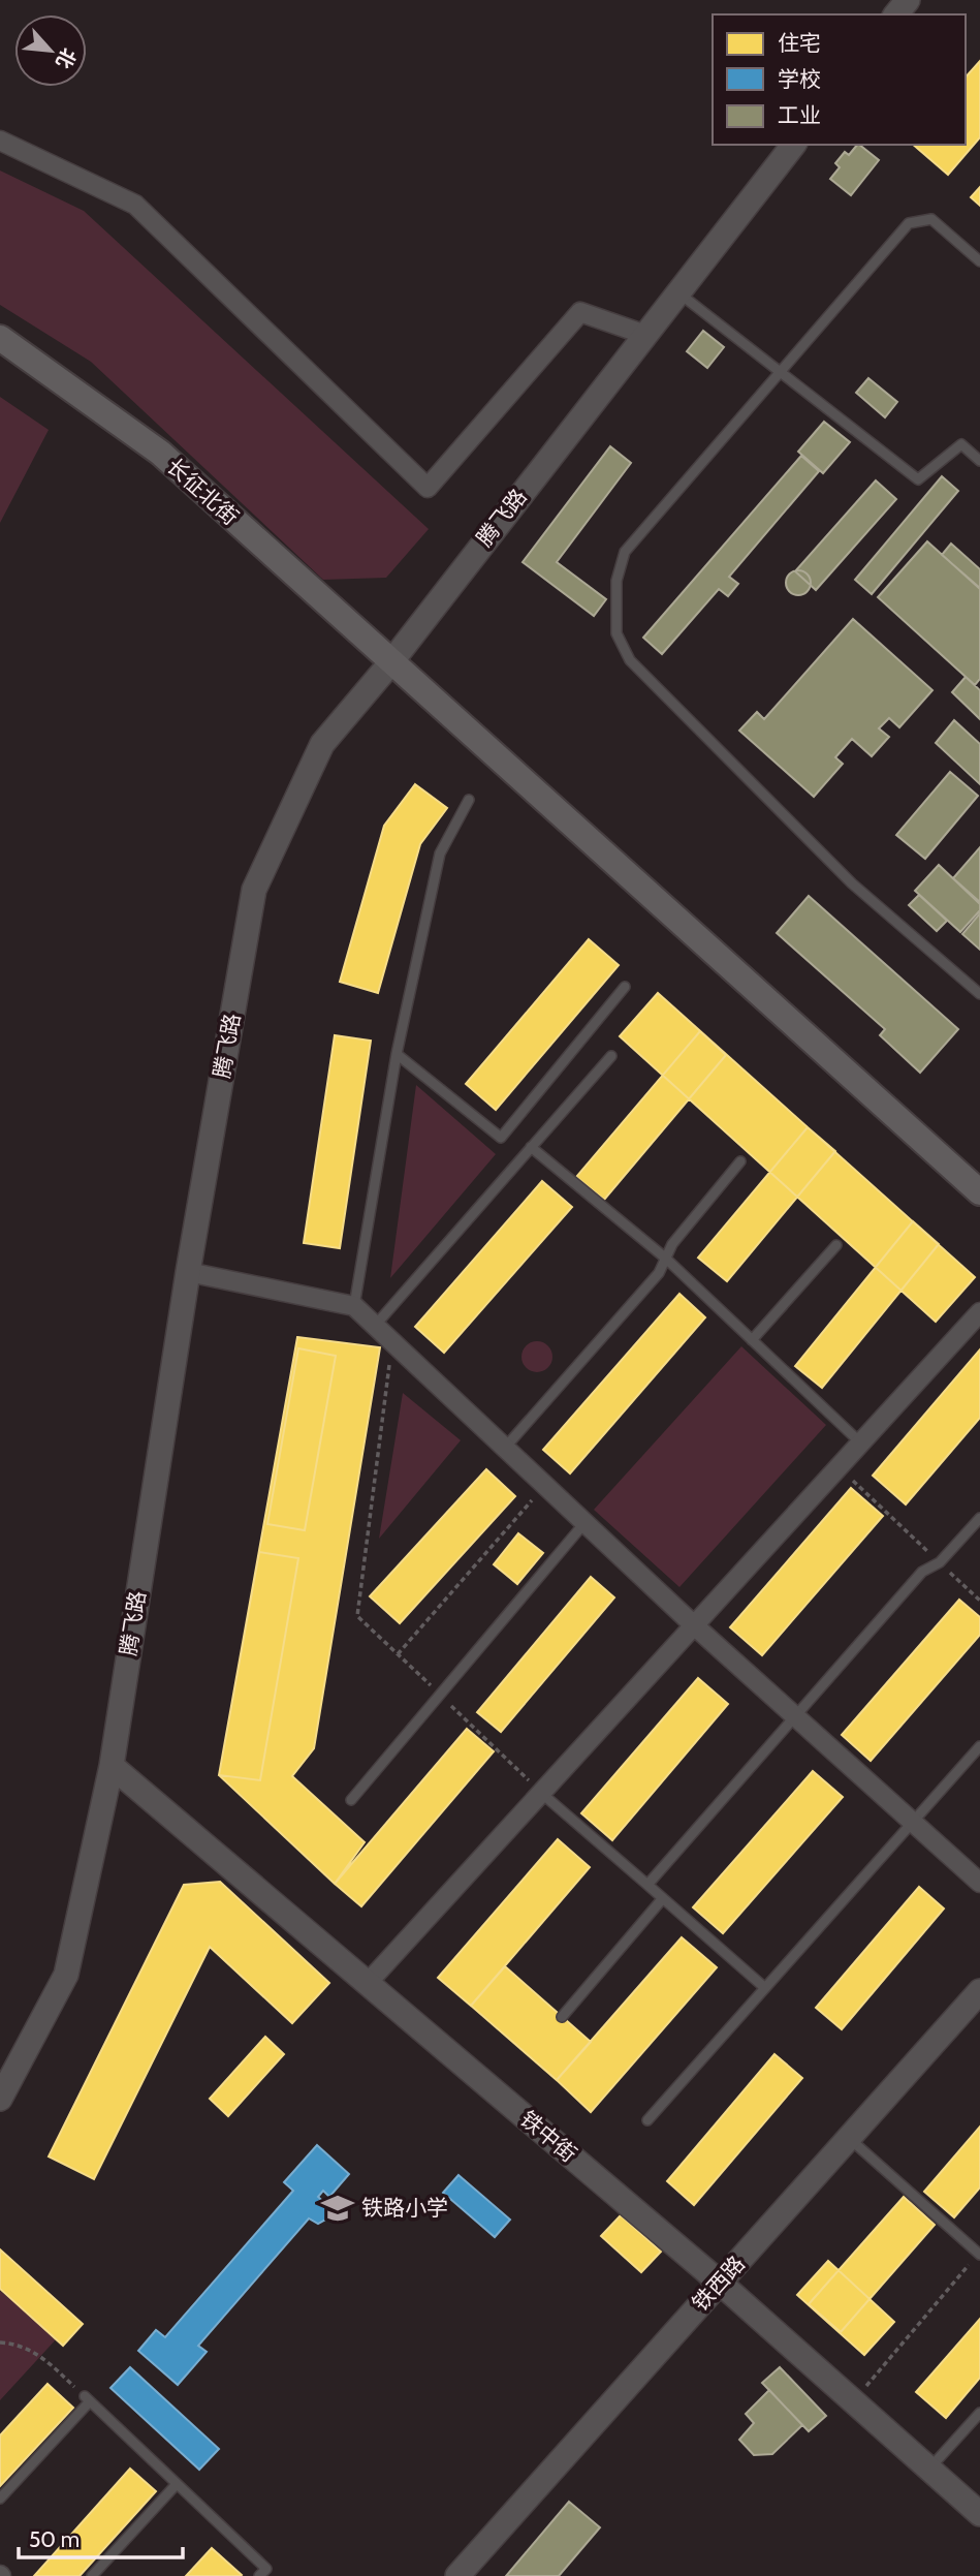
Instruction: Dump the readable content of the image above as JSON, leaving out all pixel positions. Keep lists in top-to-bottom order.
{
  "streets": {
    "main road": ["长征北街"],
    "street": ["腾飞路", "铁中街", "铁西路"]
  },
  "crossings": [
    ["长征北街", "腾飞路"],
    ["腾飞路", "铁中街"],
    ["铁中街", "铁西路"]
  ],
  "places": {
    "school or university": ["铁路小学"]
  },
  "legend": ["住宅", "学校", "工业"],
  "scale_bar": "50 m",
  "north": "bottom right"
}
